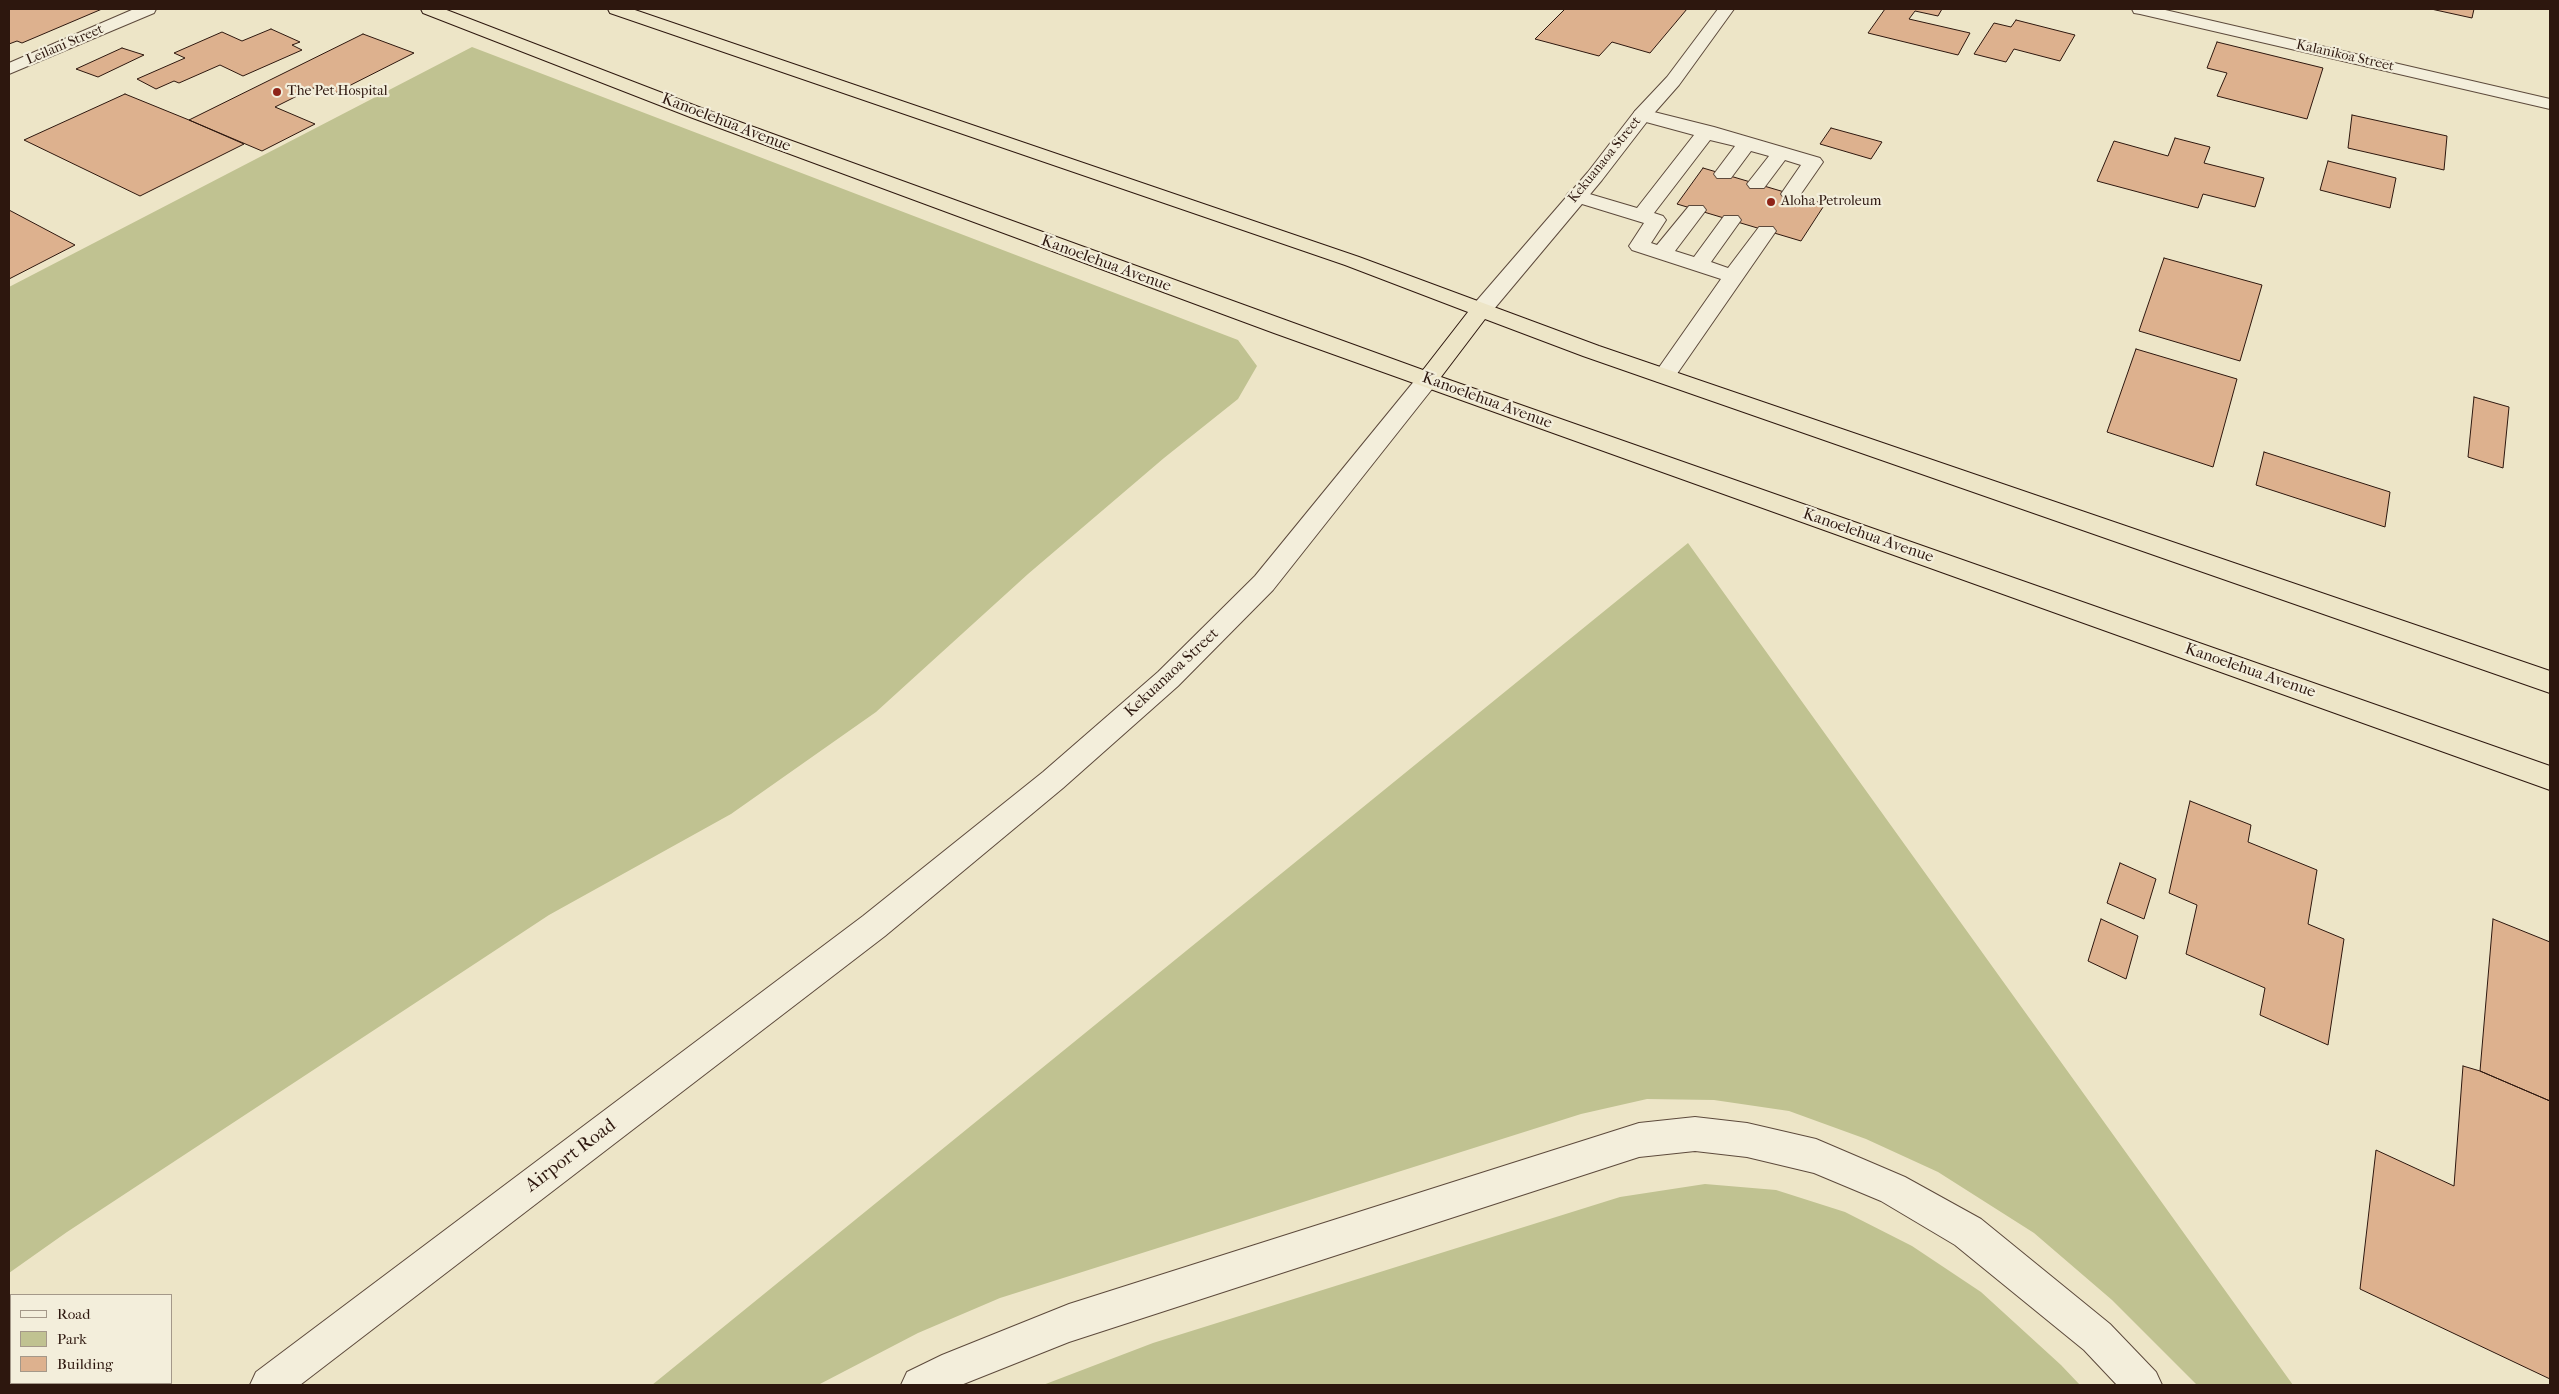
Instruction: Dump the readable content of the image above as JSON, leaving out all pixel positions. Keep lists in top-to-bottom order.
{
  "streets": {
    "highway": ["Kanoelehua Avenue"],
    "street": [
      "Leilani Street",
      "Kalanikoa Street",
      "Kekuanaoa Street",
      "Airport Road"
    ]
  },
  "crossings": [
    ["Kanoelehua Avenue", "Kekuanaoa Street"],
    ["Kekuanaoa Street", "Airport Road"]
  ],
  "places": ["The Pet Hospital", "Aloha Petroleum"],
  "legend": ["Road", "Park", "Building"]
}
